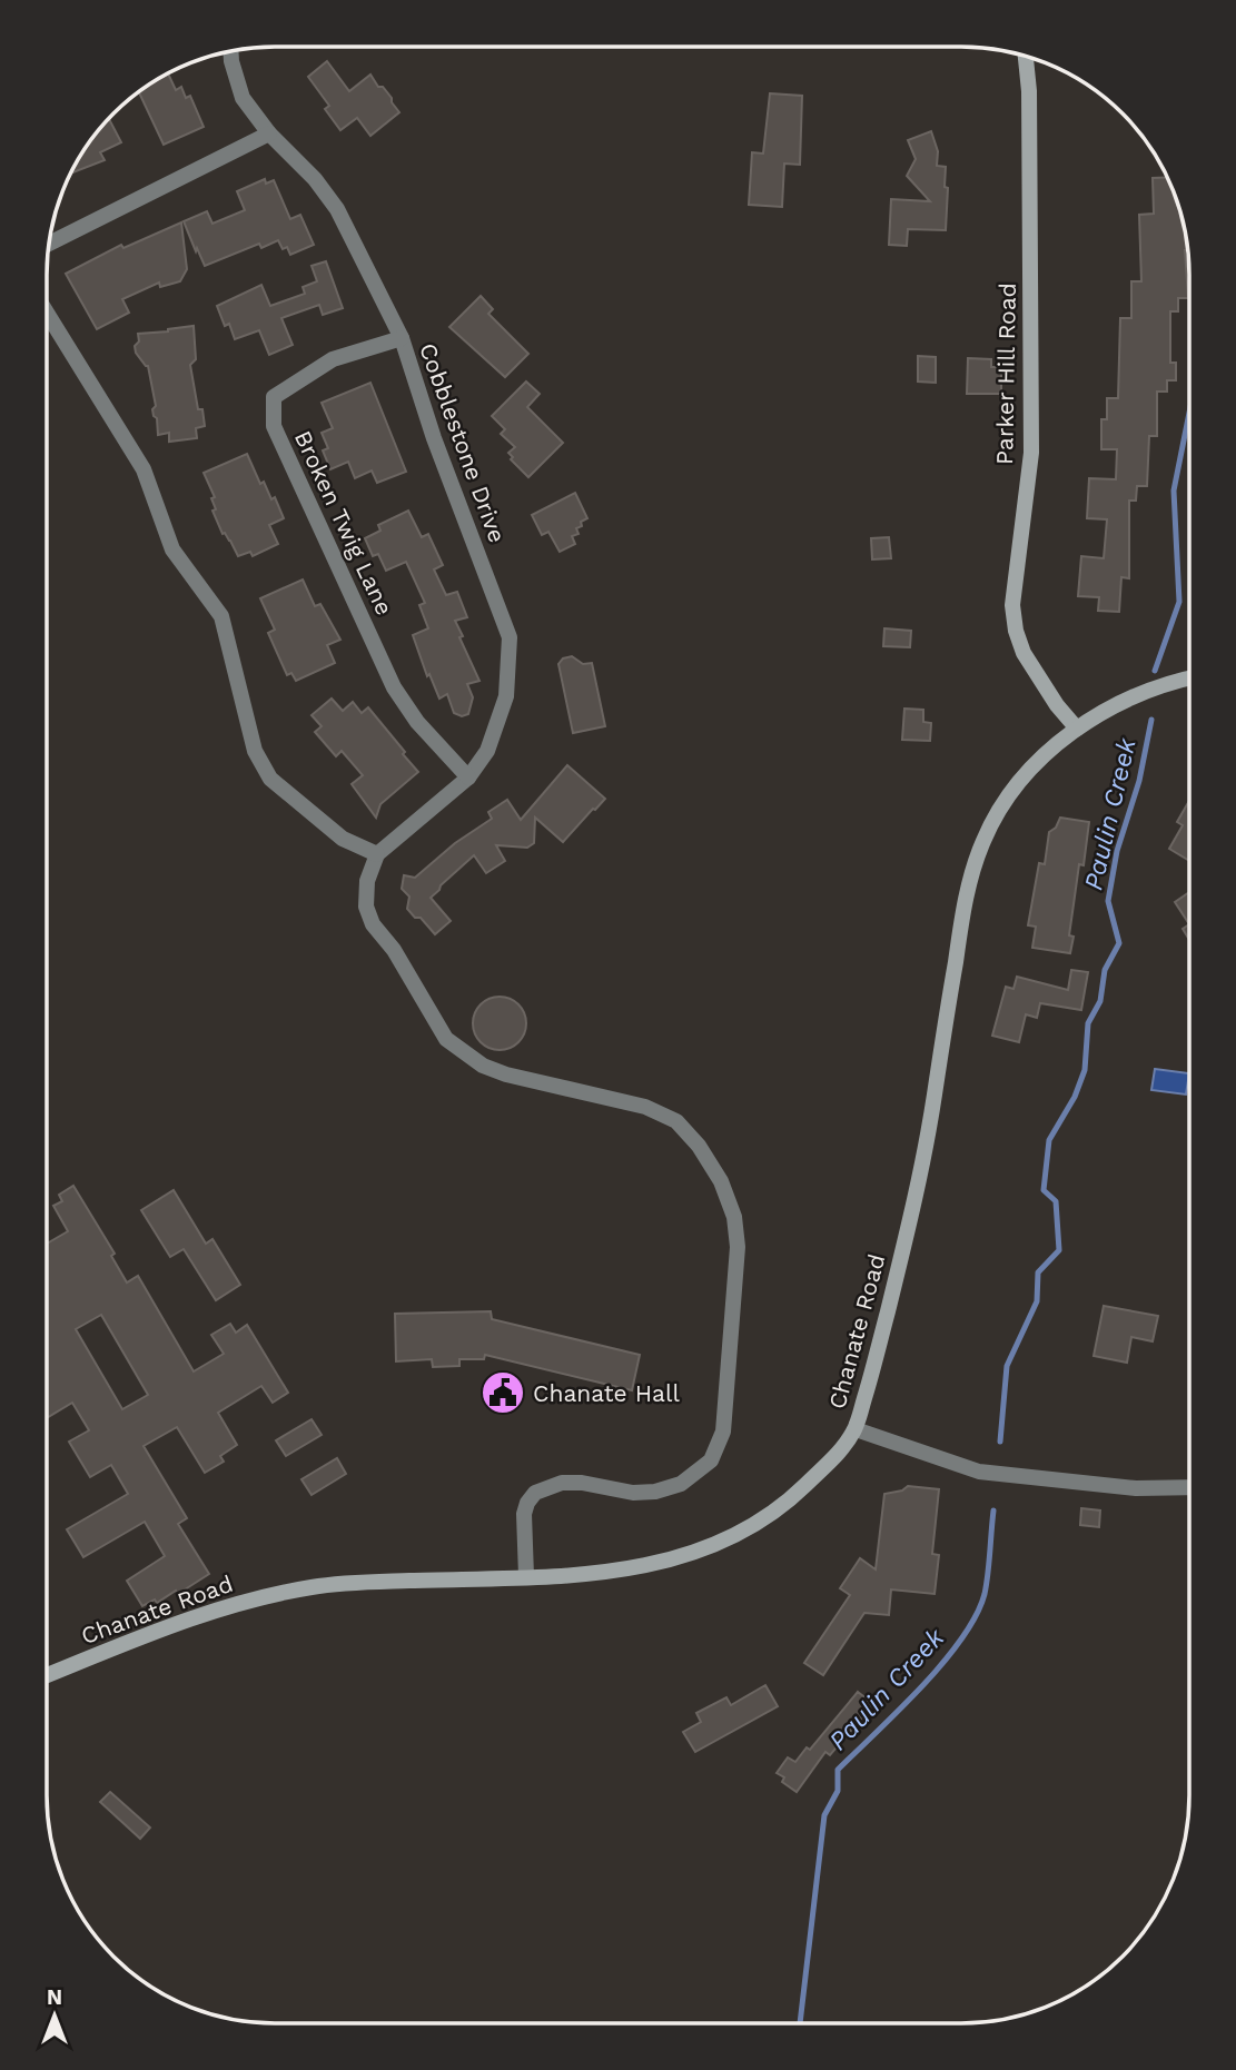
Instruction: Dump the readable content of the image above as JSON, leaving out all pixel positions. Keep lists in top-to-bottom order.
{
  "streets": {
    "street": [
      "Parker Hill Road",
      "Cobblestone Drive",
      "Broken Twig Lane",
      "Chanate Road"
    ]
  },
  "crossings": [
    ["Parker Hill Road", "Chanate Road"],
    ["Cobblestone Drive", "Broken Twig Lane"]
  ],
  "water": ["Paulin Creek"],
  "places": {
    "public building": ["Chanate Hall"]
  },
  "north": "top"
}
